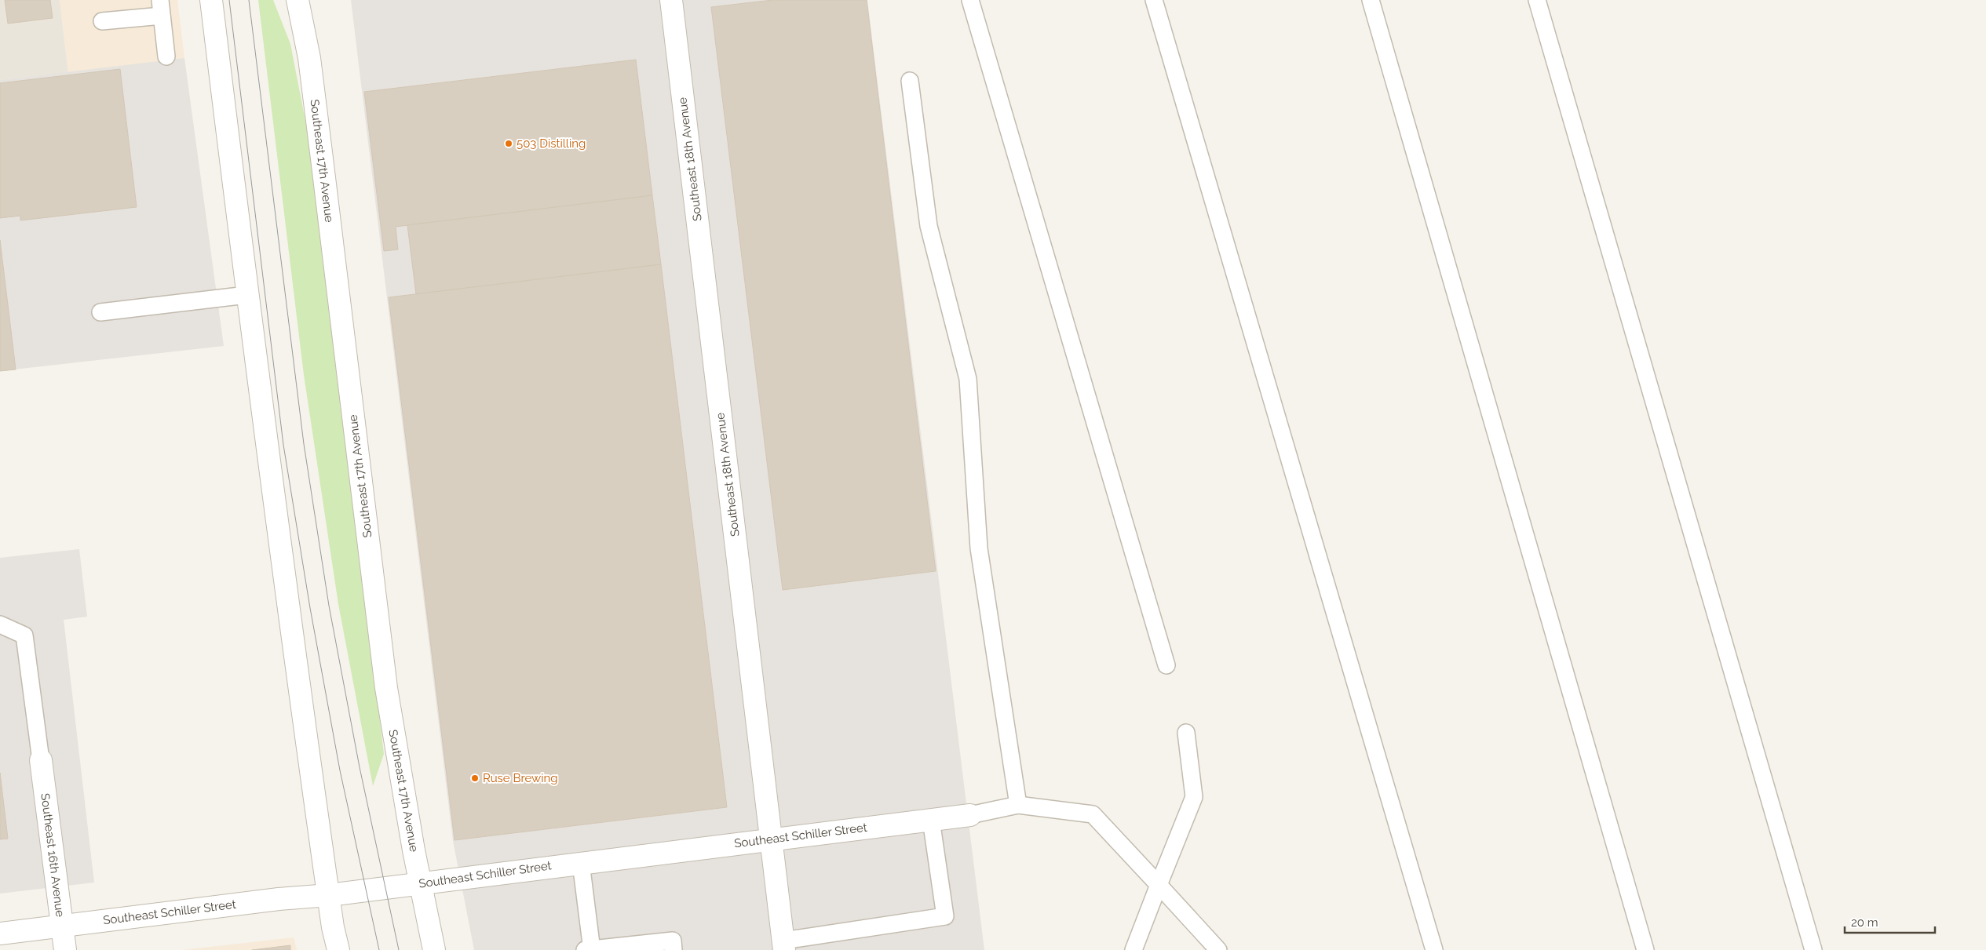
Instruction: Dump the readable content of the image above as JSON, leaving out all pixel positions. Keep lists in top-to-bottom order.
{
  "streets": {
    "street": [
      "Southeast 18th Avenue",
      "Southeast 17th Avenue",
      "Southeast Schiller Street",
      "Southeast 16th Avenue"
    ]
  },
  "crossings": [
    ["Southeast 18th Avenue", "Southeast Schiller Street"],
    ["Southeast 17th Avenue", "Southeast Schiller Street"],
    ["Southeast Schiller Street", "Southeast 16th Avenue"]
  ],
  "places": ["503 Distilling", "Ruse Brewing"],
  "scale_bar": "20 m"
}
